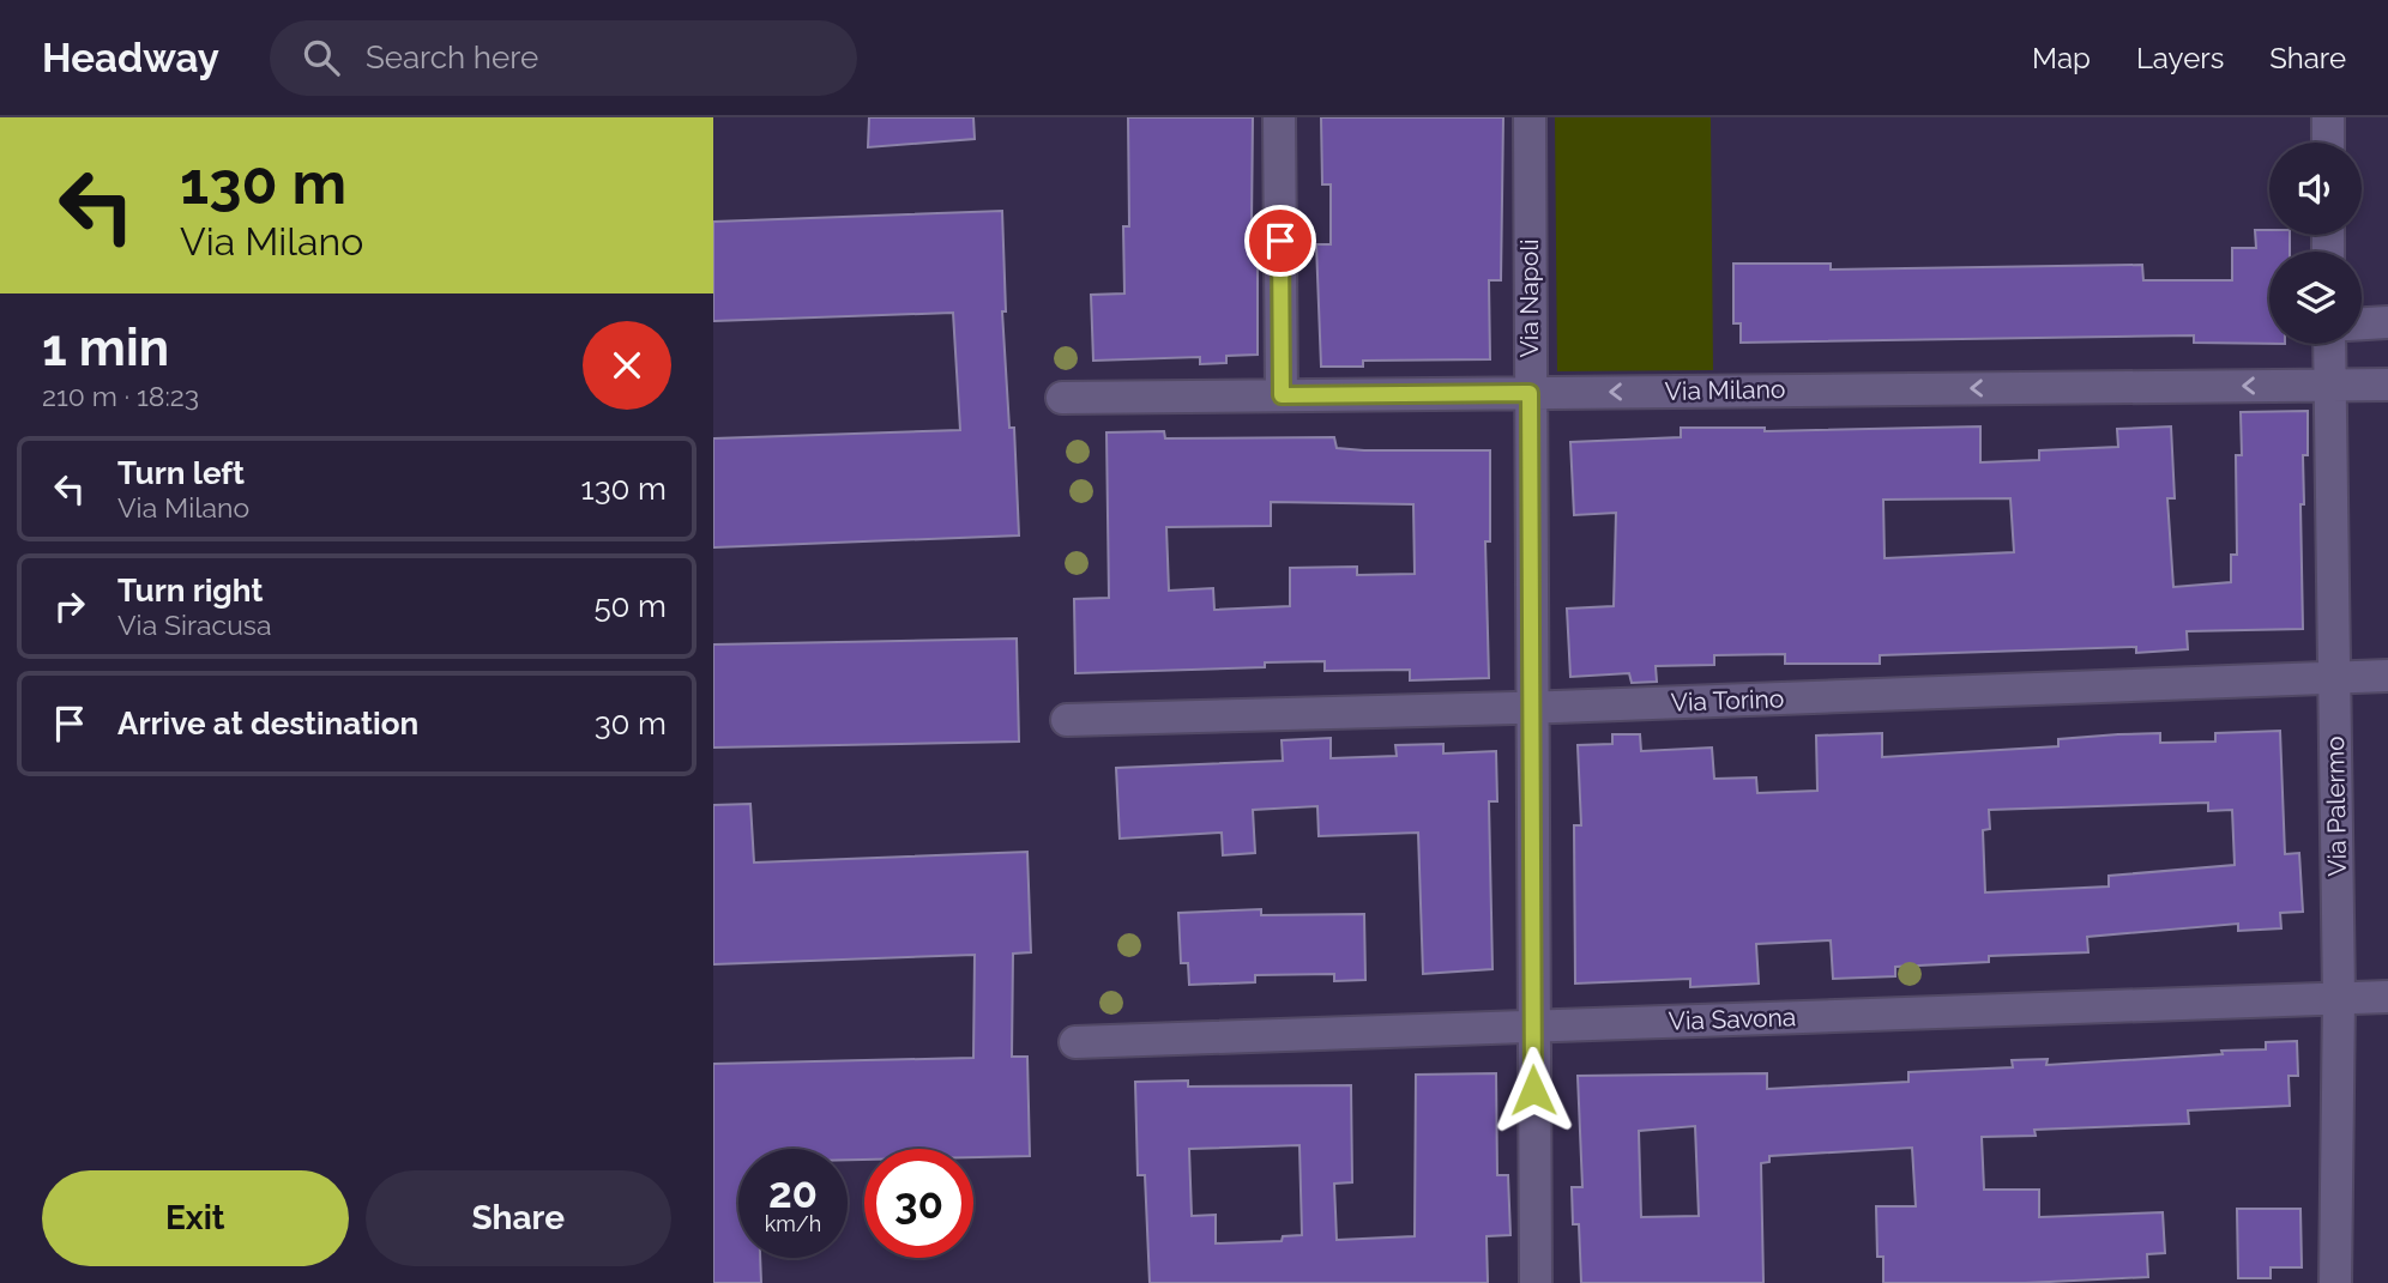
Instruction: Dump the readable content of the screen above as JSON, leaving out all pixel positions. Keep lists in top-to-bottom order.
{
  "streets": {
    "street": [
      "Via Napoli",
      "Via Milano",
      "Via Torino",
      "Via Palermo",
      "Via Savona"
    ]
  },
  "crossings": [
    ["Via Napoli", "Via Milano"],
    ["Via Napoli", "Via Torino"],
    ["Via Napoli", "Via Savona"],
    ["Via Milano", "Via Palermo"],
    ["Via Torino", "Via Palermo"],
    ["Via Palermo", "Via Savona"]
  ],
  "one_way": ["Via Milano"],
  "page": {
    "header": "Headway",
    "search": "Search here",
    "nav": ["Map", "Layers", "Share"],
    "turn": ["130 m", "Via Milano"],
    "heading": ["1 min", "210 m · 18:23"],
    "list": [
      {
        "name": "Turn left",
        "note": "Via Milano",
        "value": "130 m"
      },
      {
        "name": "Turn right",
        "note": "Via Siracusa",
        "value": "50 m"
      },
      {
        "name": "Arrive at destination",
        "value": "30 m"
      }
    ],
    "speed": "20 km/h",
    "limit": "30",
    "buttons": ["Exit", "Share"]
  }
}
